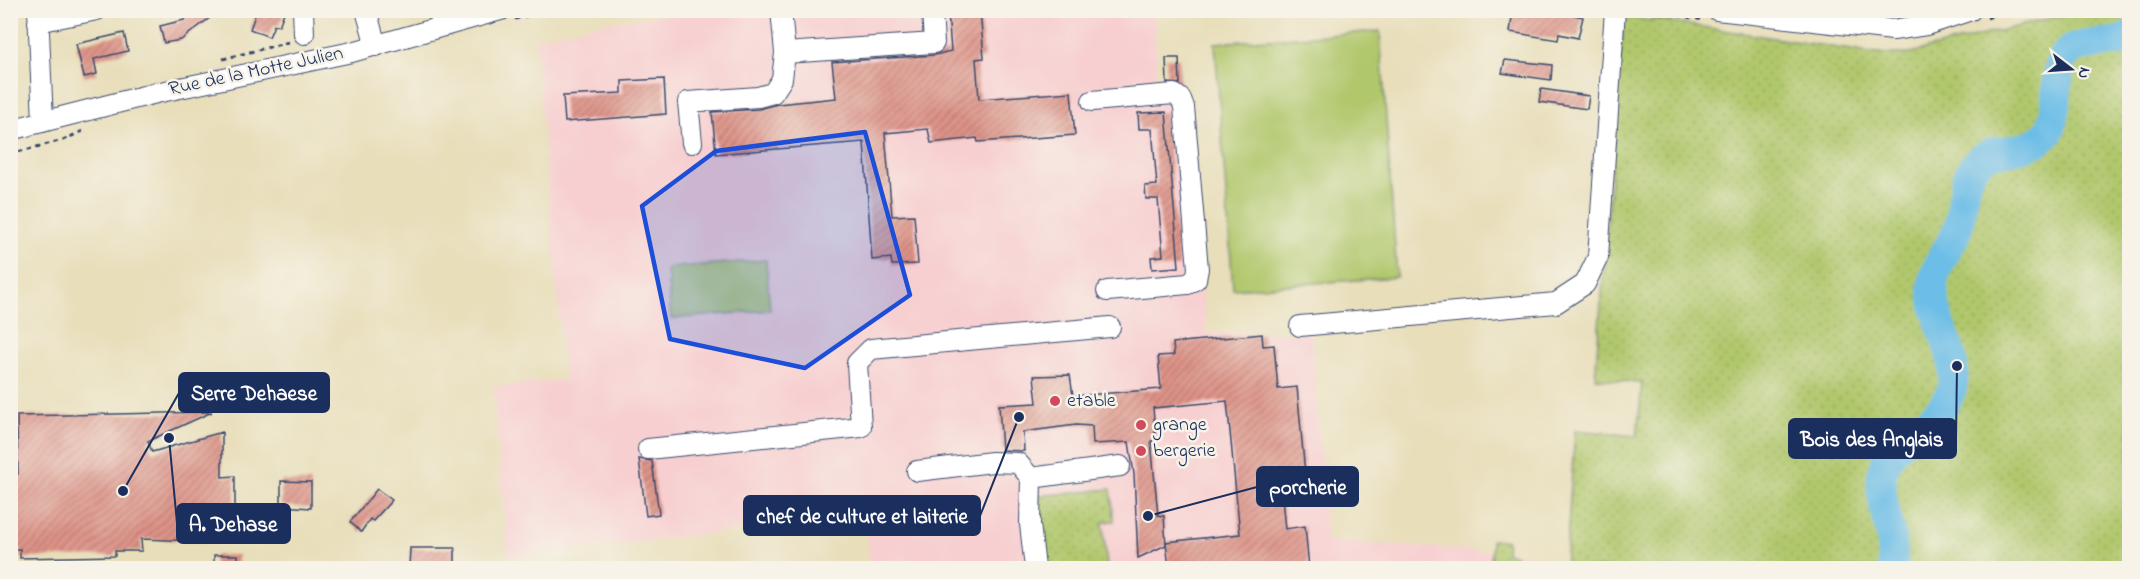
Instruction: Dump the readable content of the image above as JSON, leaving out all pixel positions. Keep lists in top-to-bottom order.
{
  "streets": {
    "street": ["Rue de la Motte Julien"]
  },
  "places": [
    "Bois des Anglais",
    "etable",
    "chef de culture et laiterie",
    "grange",
    "A. Dehase",
    "bergerie",
    "Serre Dehaese",
    "porcherie"
  ],
  "north": "right"
}
